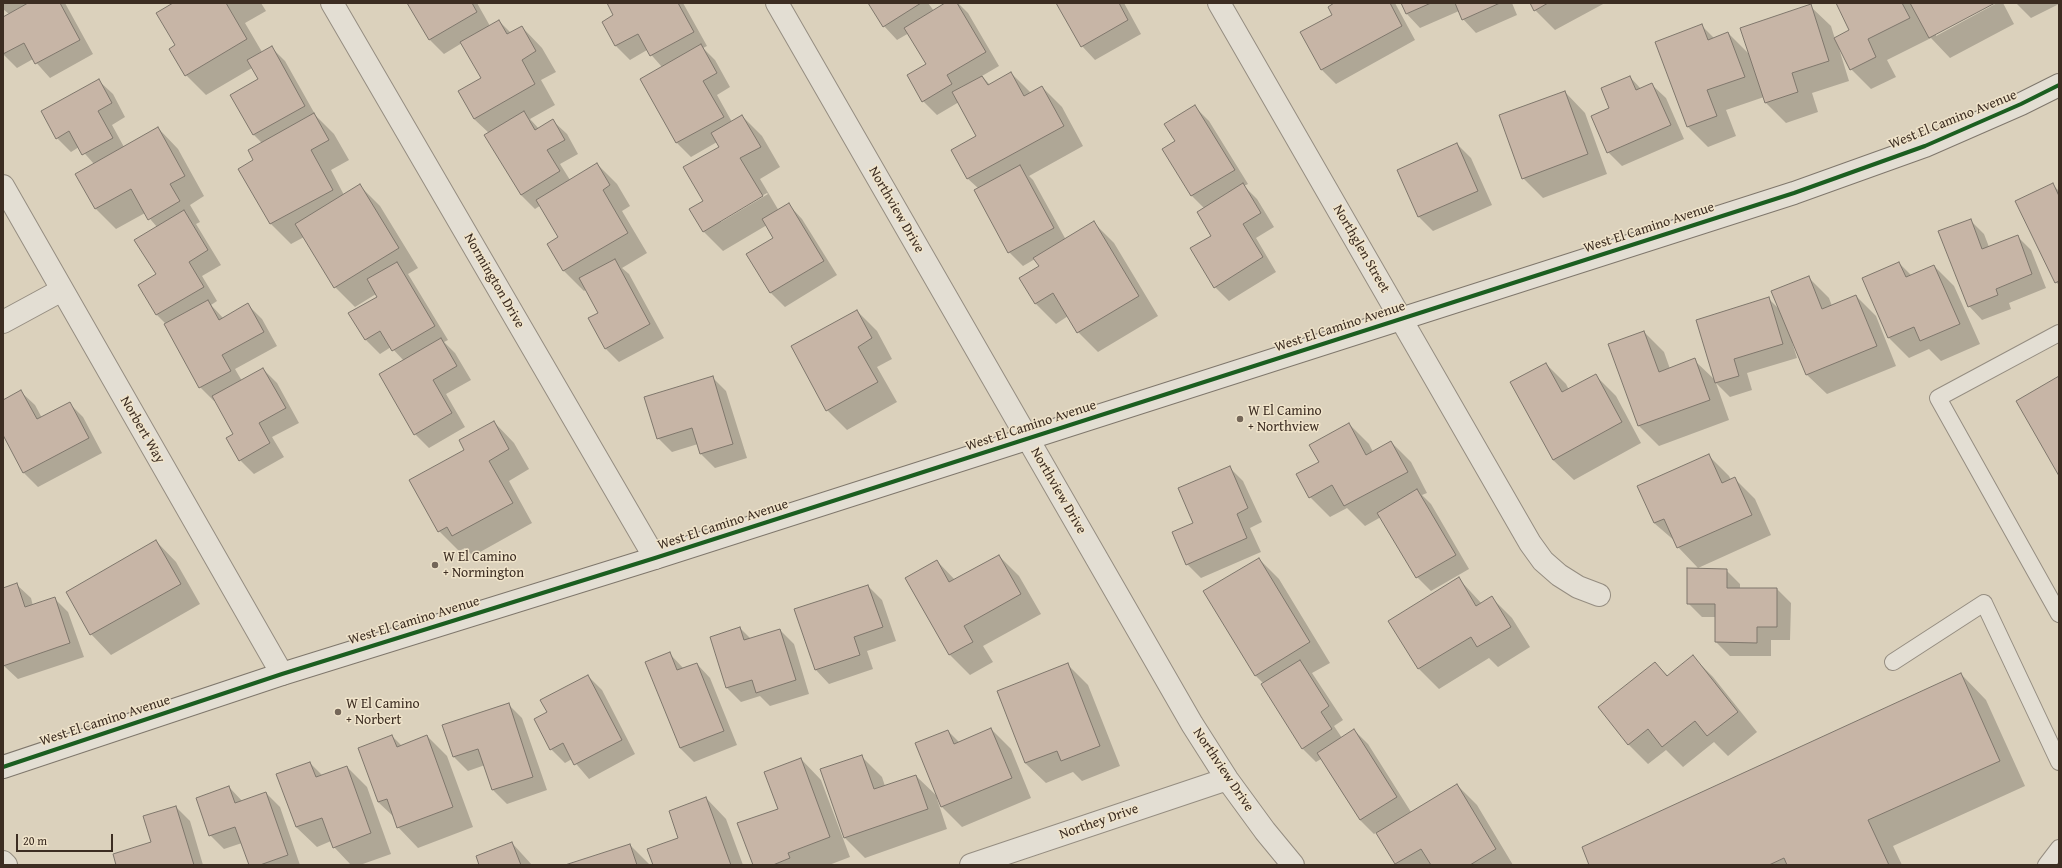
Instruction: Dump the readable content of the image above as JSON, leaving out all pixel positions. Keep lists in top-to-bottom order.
{
  "streets": {
    "street": [
      "West El Camino Avenue",
      "Northview Drive",
      "Northglen Street",
      "Normington Drive",
      "Norbert Way",
      "Northey Drive"
    ]
  },
  "crossings": [
    ["West El Camino Avenue", "Northview Drive"],
    ["West El Camino Avenue", "Northglen Street"],
    ["West El Camino Avenue", "Normington Drive"],
    ["West El Camino Avenue", "Norbert Way"],
    ["Northview Drive", "Northey Drive"]
  ],
  "places": ["W El Camino + Northview", "W El Camino + Normington", "W El Camino + Norbert"],
  "scale_bar": "20 m"
}
